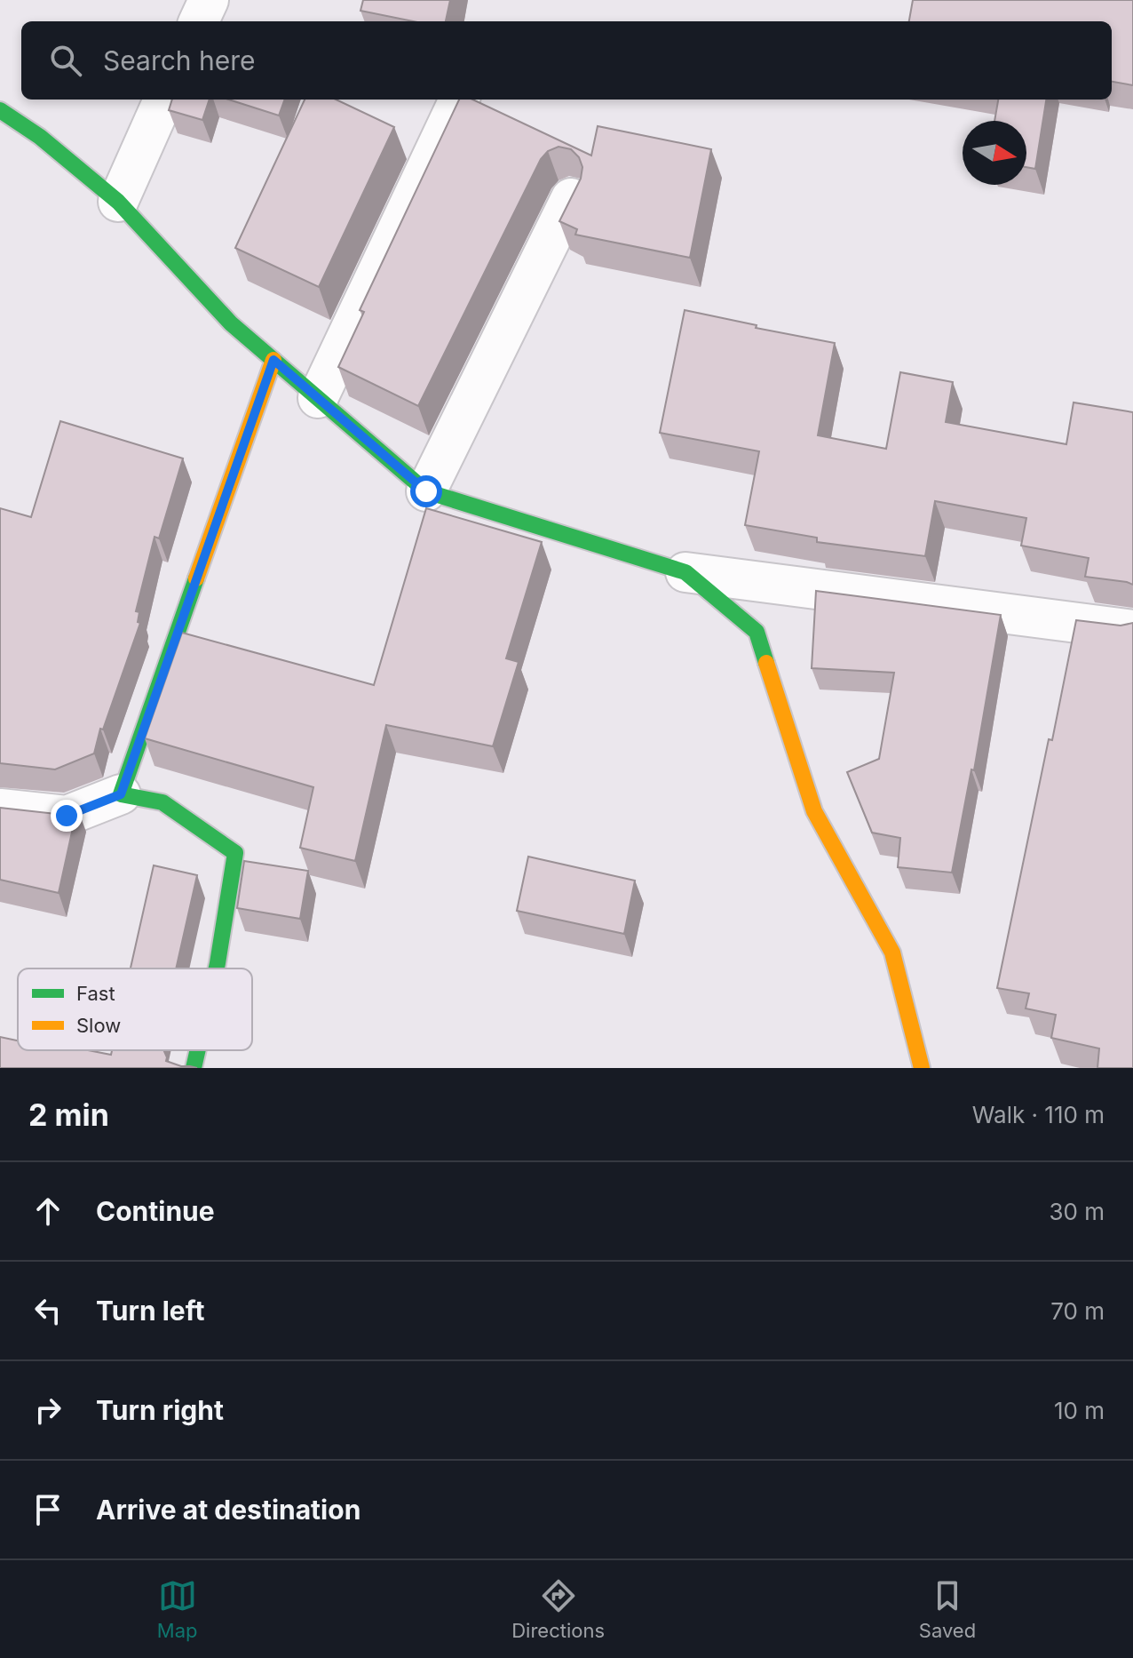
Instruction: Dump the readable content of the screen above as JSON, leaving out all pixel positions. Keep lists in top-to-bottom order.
{
  "legend": ["Fast", "Slow"],
  "north": "right",
  "page": {
    "search": "Search here",
    "heading": ["2 min", "Walk · 110 m"],
    "list": [
      ["Continue", "30 m"],
      ["Turn left", "70 m"],
      ["Turn right", "10 m"],
      "Arrive at destination"
    ],
    "nav": ["Map", "Directions", "Saved"]
  }
}
